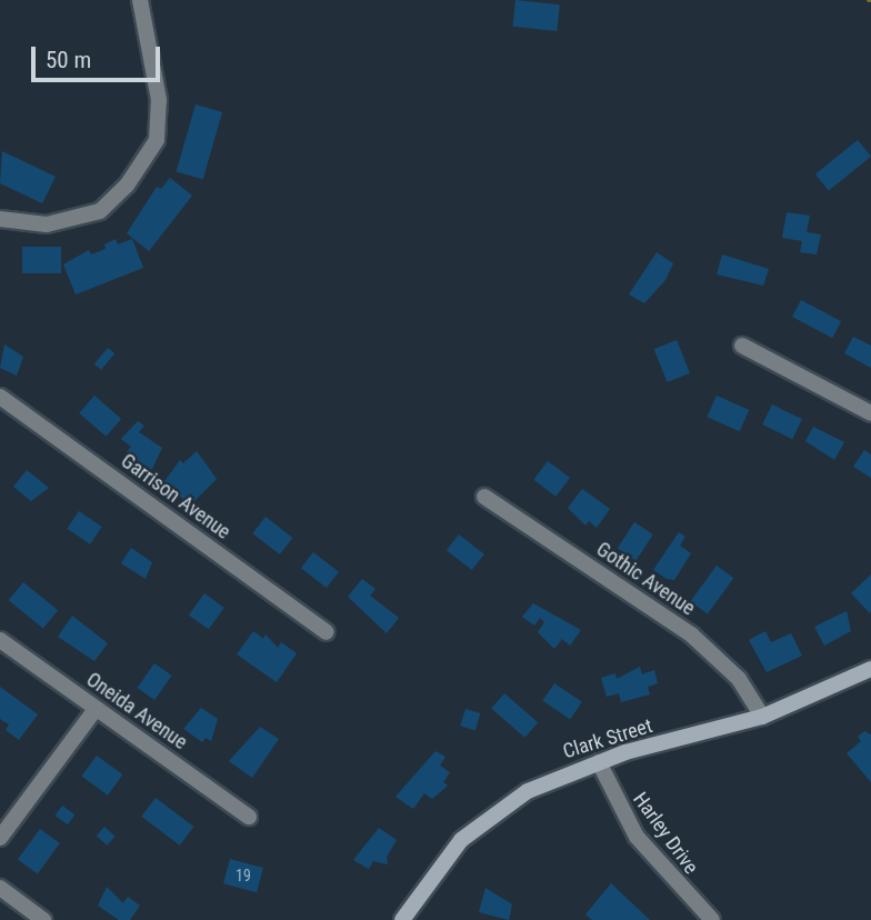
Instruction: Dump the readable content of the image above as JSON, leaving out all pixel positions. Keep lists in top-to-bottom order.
{
  "streets": {
    "street": [
      "Garrison Avenue",
      "Gothic Avenue",
      "Oneida Avenue",
      "Clark Street",
      "Harley Drive"
    ]
  },
  "crossings": [
    ["Gothic Avenue", "Clark Street"],
    ["Clark Street", "Harley Drive"]
  ],
  "house_numbers": ["19"],
  "scale_bar": "50 m"
}
